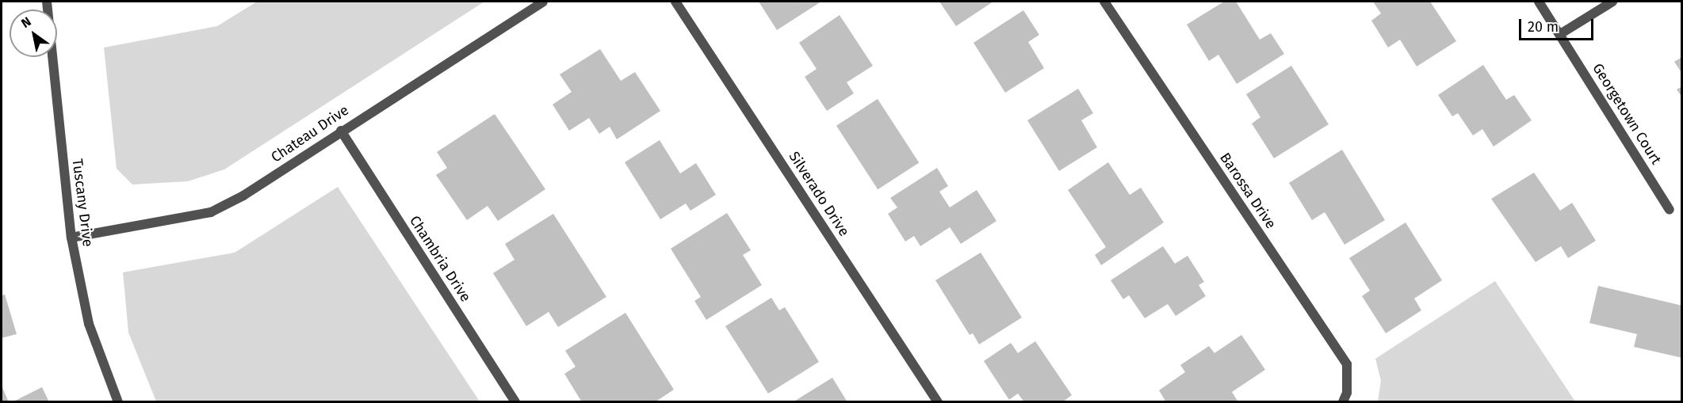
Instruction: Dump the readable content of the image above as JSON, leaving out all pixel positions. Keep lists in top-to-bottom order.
{
  "streets": {
    "street": [
      "Georgetown Court",
      "Chateau Drive",
      "Barossa Drive",
      "Silverado Drive",
      "Tuscany Drive",
      "Chambria Drive"
    ]
  },
  "crossings": [
    ["Chateau Drive", "Tuscany Drive"],
    ["Chateau Drive", "Chambria Drive"]
  ],
  "scale_bar": "20 m",
  "north": "top left"
}
